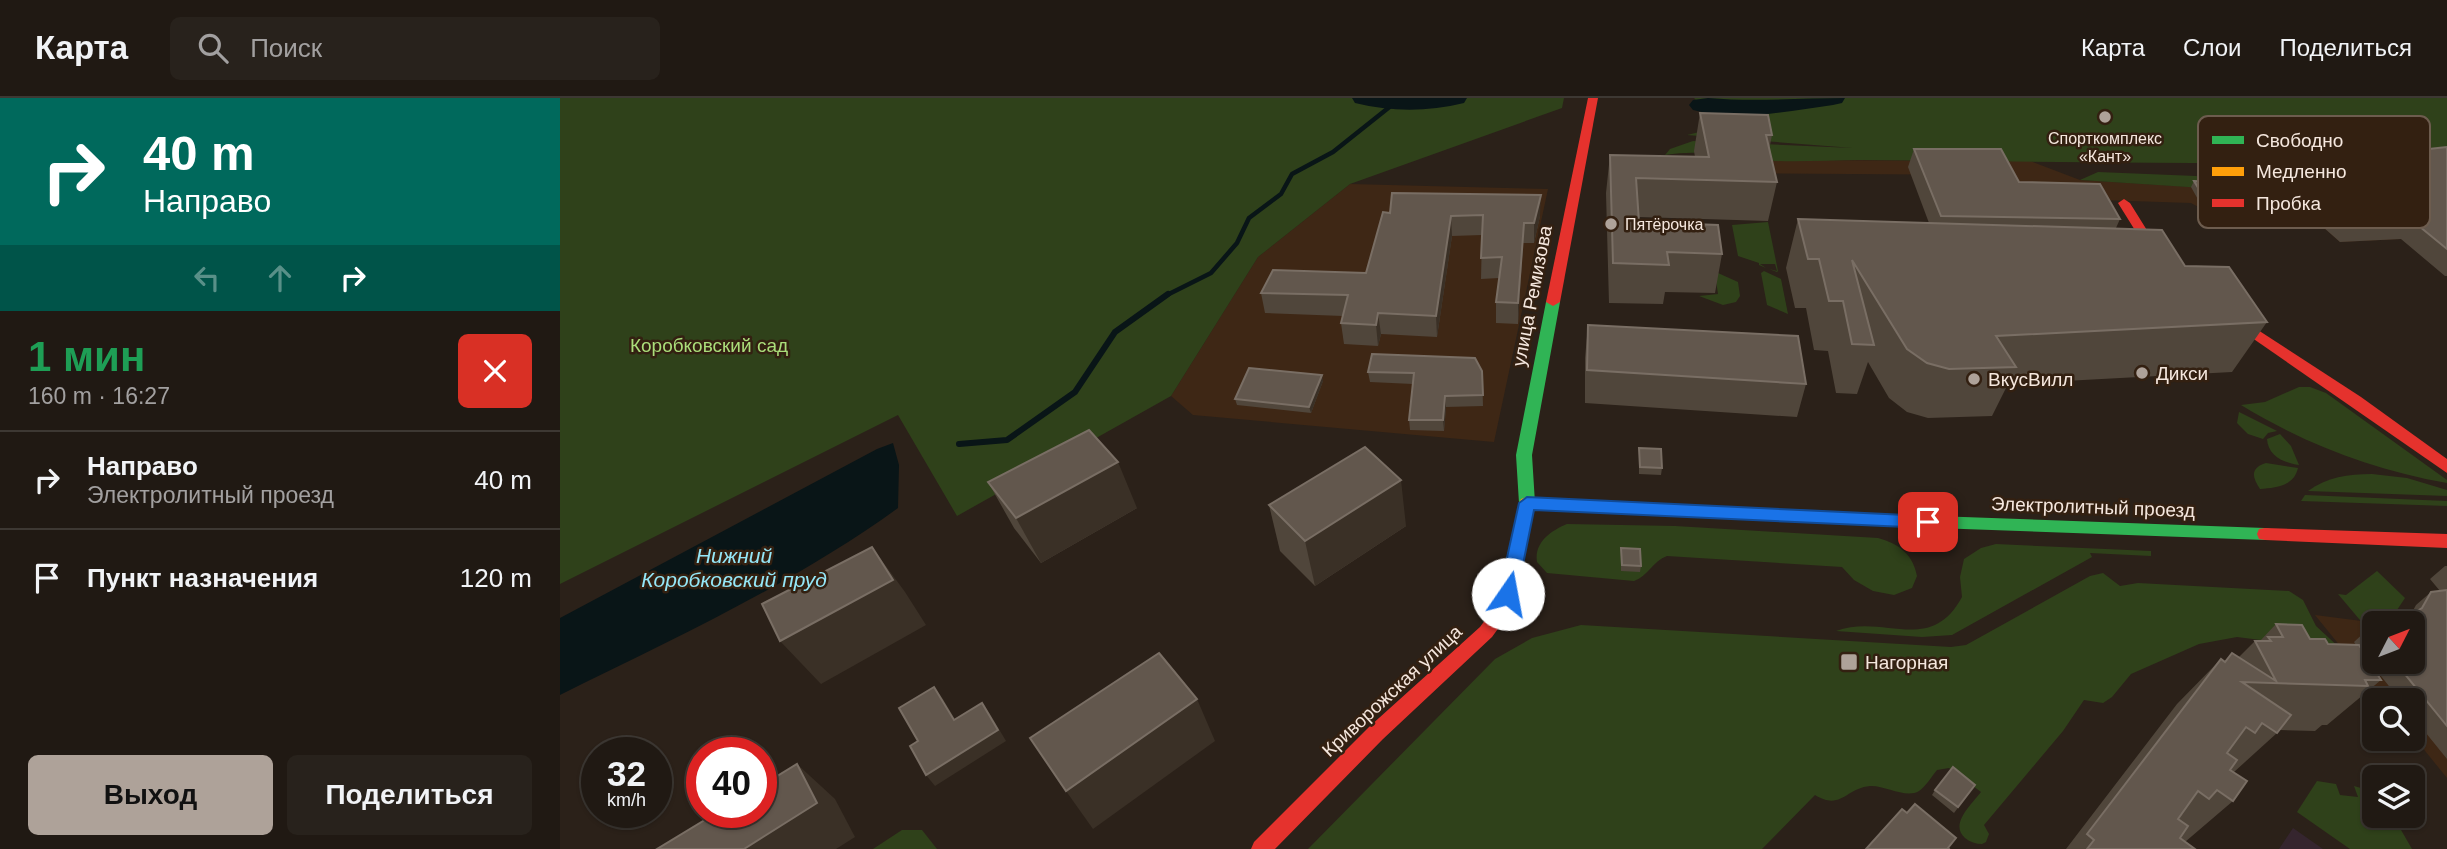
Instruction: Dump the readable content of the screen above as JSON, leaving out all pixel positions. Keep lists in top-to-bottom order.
{
  "streets": {
    "street": ["улица Ремизова", "Электролитный проезд", "Криворожская улица"]
  },
  "crossings": [
    ["улица Ремизова", "Электролитный проезд"],
    ["улица Ремизова", "Криворожская улица"],
    ["Электролитный проезд", "Криворожская улица"]
  ],
  "water": ["Нижний Коробковский пруд"],
  "parks": ["Коробковский сад"],
  "places": {
    "other": [
      "Спорткомплекс «Кант»",
      "Пятёрочка",
      "Дикси",
      "ВкусВилл"
    ],
    "transit": ["Нагорная"]
  },
  "legend": ["Свободно", "Медленно", "Пробка"],
  "north": "top right",
  "page": {
    "header": "Карта",
    "search": "Поиск",
    "nav": ["Карта", "Слои", "Поделиться"],
    "turn": ["40 m", "Направо"],
    "heading": ["1 мин", "160 m · 16:27"],
    "list": [
      {
        "name": "Направо",
        "note": "Электролитный проезд",
        "value": "40 m"
      },
      {
        "name": "Пункт назначения",
        "value": "120 m"
      }
    ],
    "speed": "32 km/h",
    "limit": "40",
    "buttons": ["Выход", "Поделиться"]
  }
}
